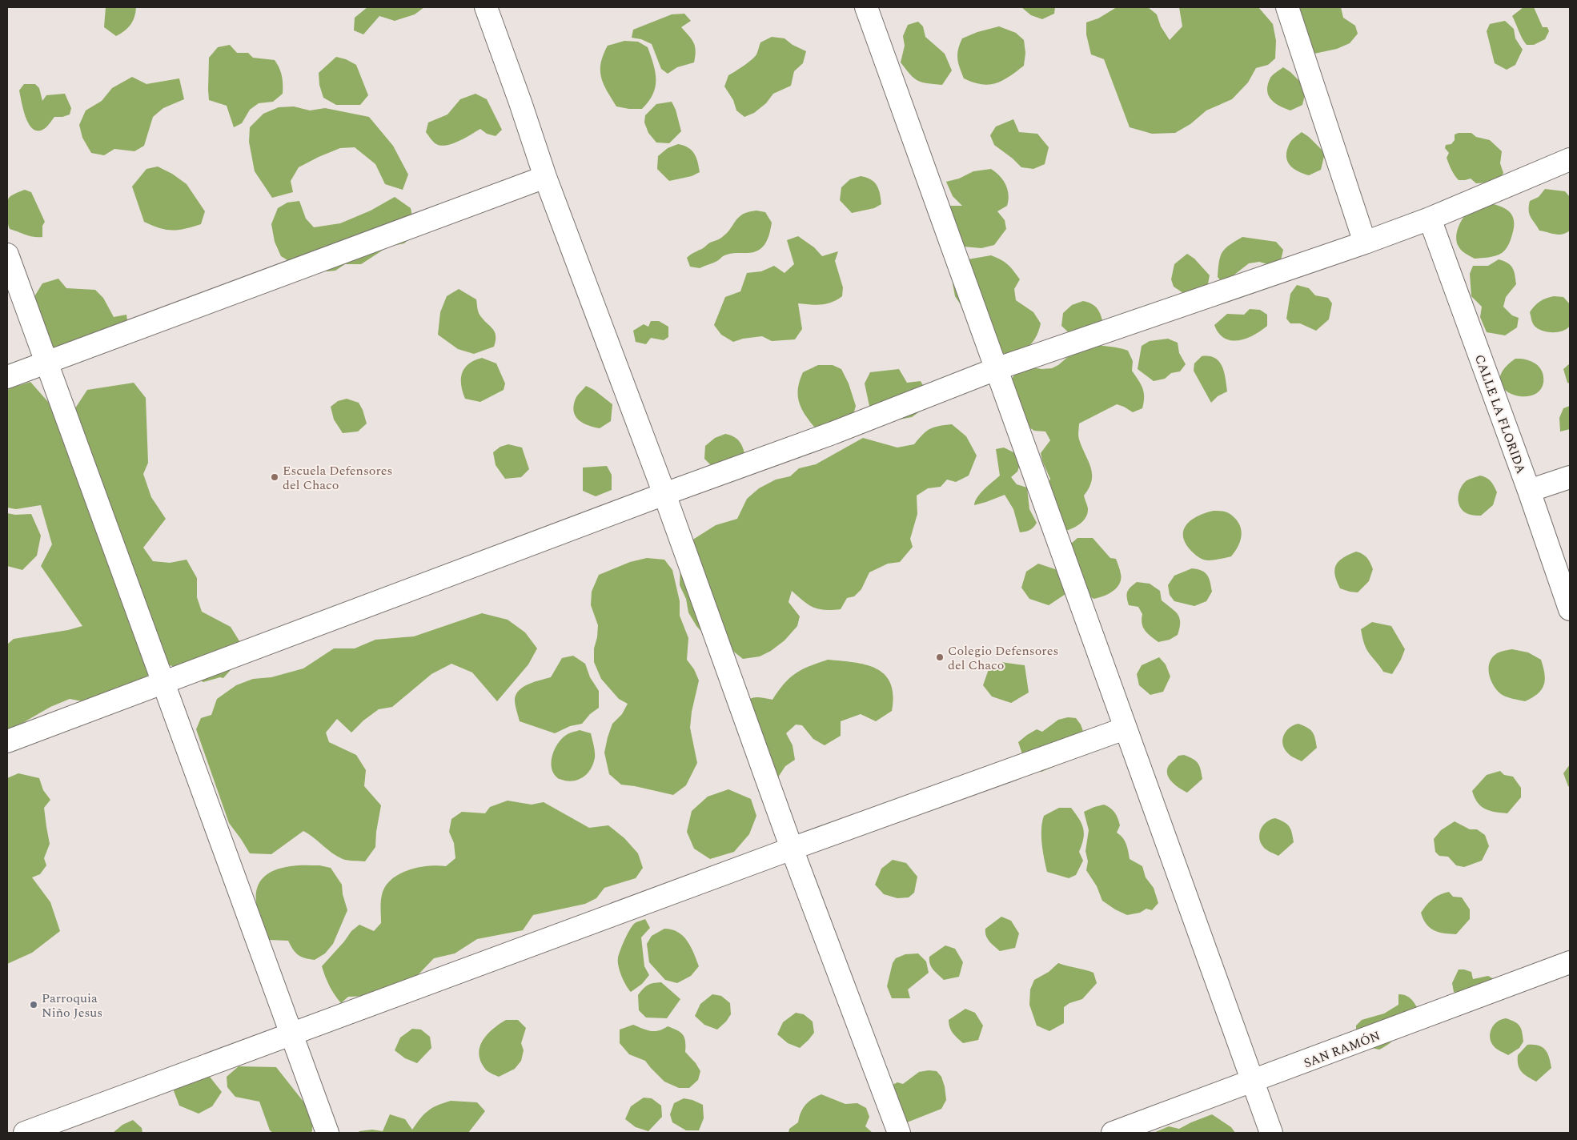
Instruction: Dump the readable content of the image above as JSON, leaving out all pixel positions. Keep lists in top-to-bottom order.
{
  "streets": {
    "street": ["CALLE LA FLORIDA", "SAN RAMÓN"]
  },
  "places": ["Escuela Defensores del Chaco", "Colegio Defensores del Chaco", "Parroquia Niño Jesus"]
}
